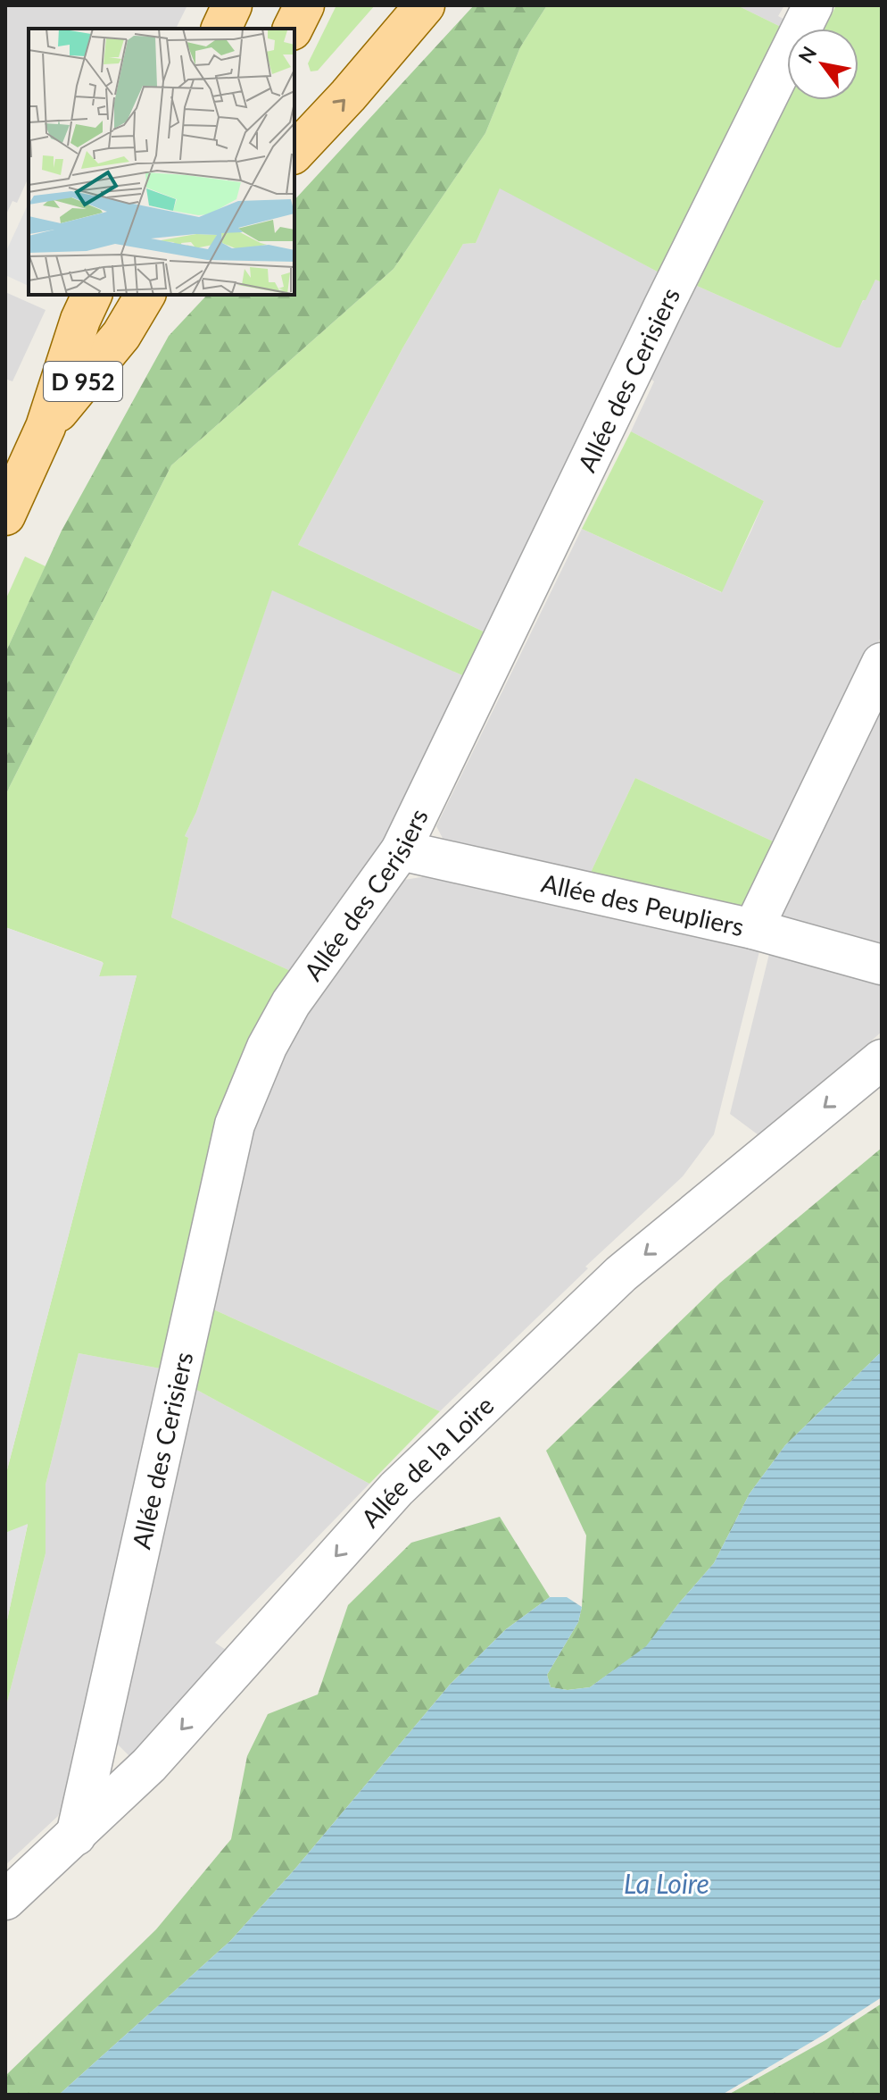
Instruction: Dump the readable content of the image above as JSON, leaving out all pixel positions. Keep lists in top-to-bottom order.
{
  "streets": {
    "main road": ["D 952"],
    "street": ["Allée des Cerisiers", "Allée des Peupliers", "Allée de la Loire"]
  },
  "crossings": [
    ["Allée des Cerisiers", "Allée des Peupliers"],
    ["Allée des Cerisiers", "Allée de la Loire"]
  ],
  "one_way": ["Allée de la Loire"],
  "water": ["La Loire"],
  "north": "top left"
}
